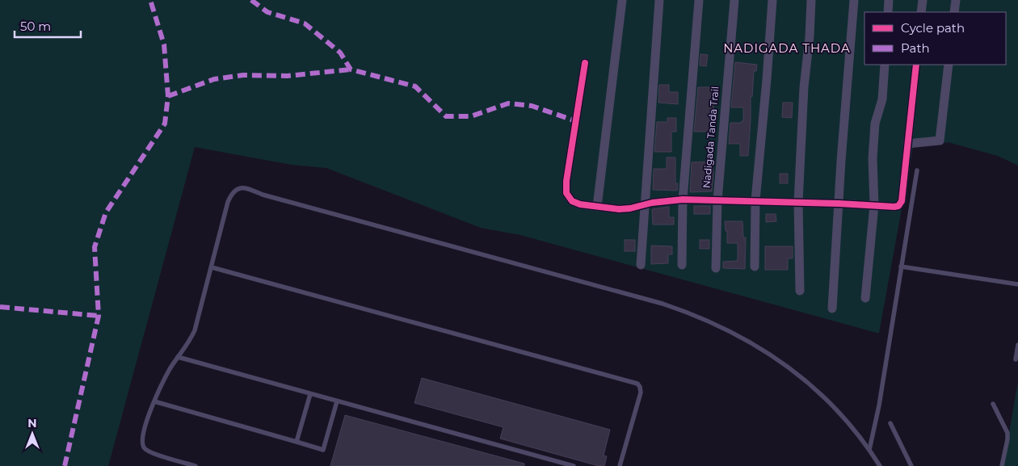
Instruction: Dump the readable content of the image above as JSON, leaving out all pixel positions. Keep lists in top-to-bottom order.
{
  "streets": {
    "street": ["Nadigada Tanda Trail"]
  },
  "districts": ["NADIGADA THADA"],
  "legend": ["Cycle path", "Path"],
  "scale_bar": "50 m",
  "north": "top"
}
